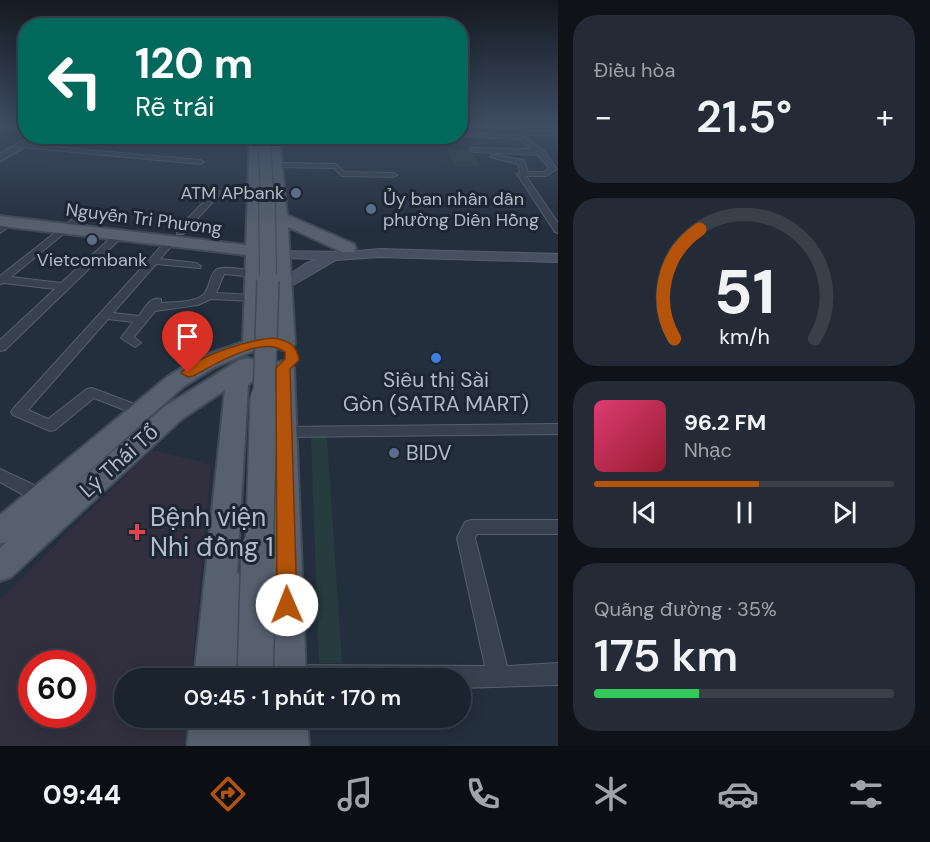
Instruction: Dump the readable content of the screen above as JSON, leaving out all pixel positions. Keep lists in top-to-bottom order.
{
  "streets": {
    "main road": ["Nguyễn Tri Phương", "Lý Thái Tổ"]
  },
  "places": {
    "other": [
      "ATM APbank",
      "Ủy ban nhân dân phường Diên Hồng",
      "Vietcombank",
      "Siêu thị Sài Gòn (SATRA MART)",
      "BIDV"
    ],
    "health": ["Bệnh viện Nhi đồng 1"]
  },
  "page": {
    "tile": [
      "Điều hòa",
      ["Quãng đường · 35%", "175 km"]
    ],
    "turn": ["120 m", "Rẽ trái"],
    "heat": ["−", "21.5°", "+"],
    "song": ["96.2 FM", "Nhạc"],
    "limit": "60",
    "trip": "09:45 · 1 phút · 170 m",
    "tabs": "09:44",
    "gauge": ["51", "km/h"]
  }
}
